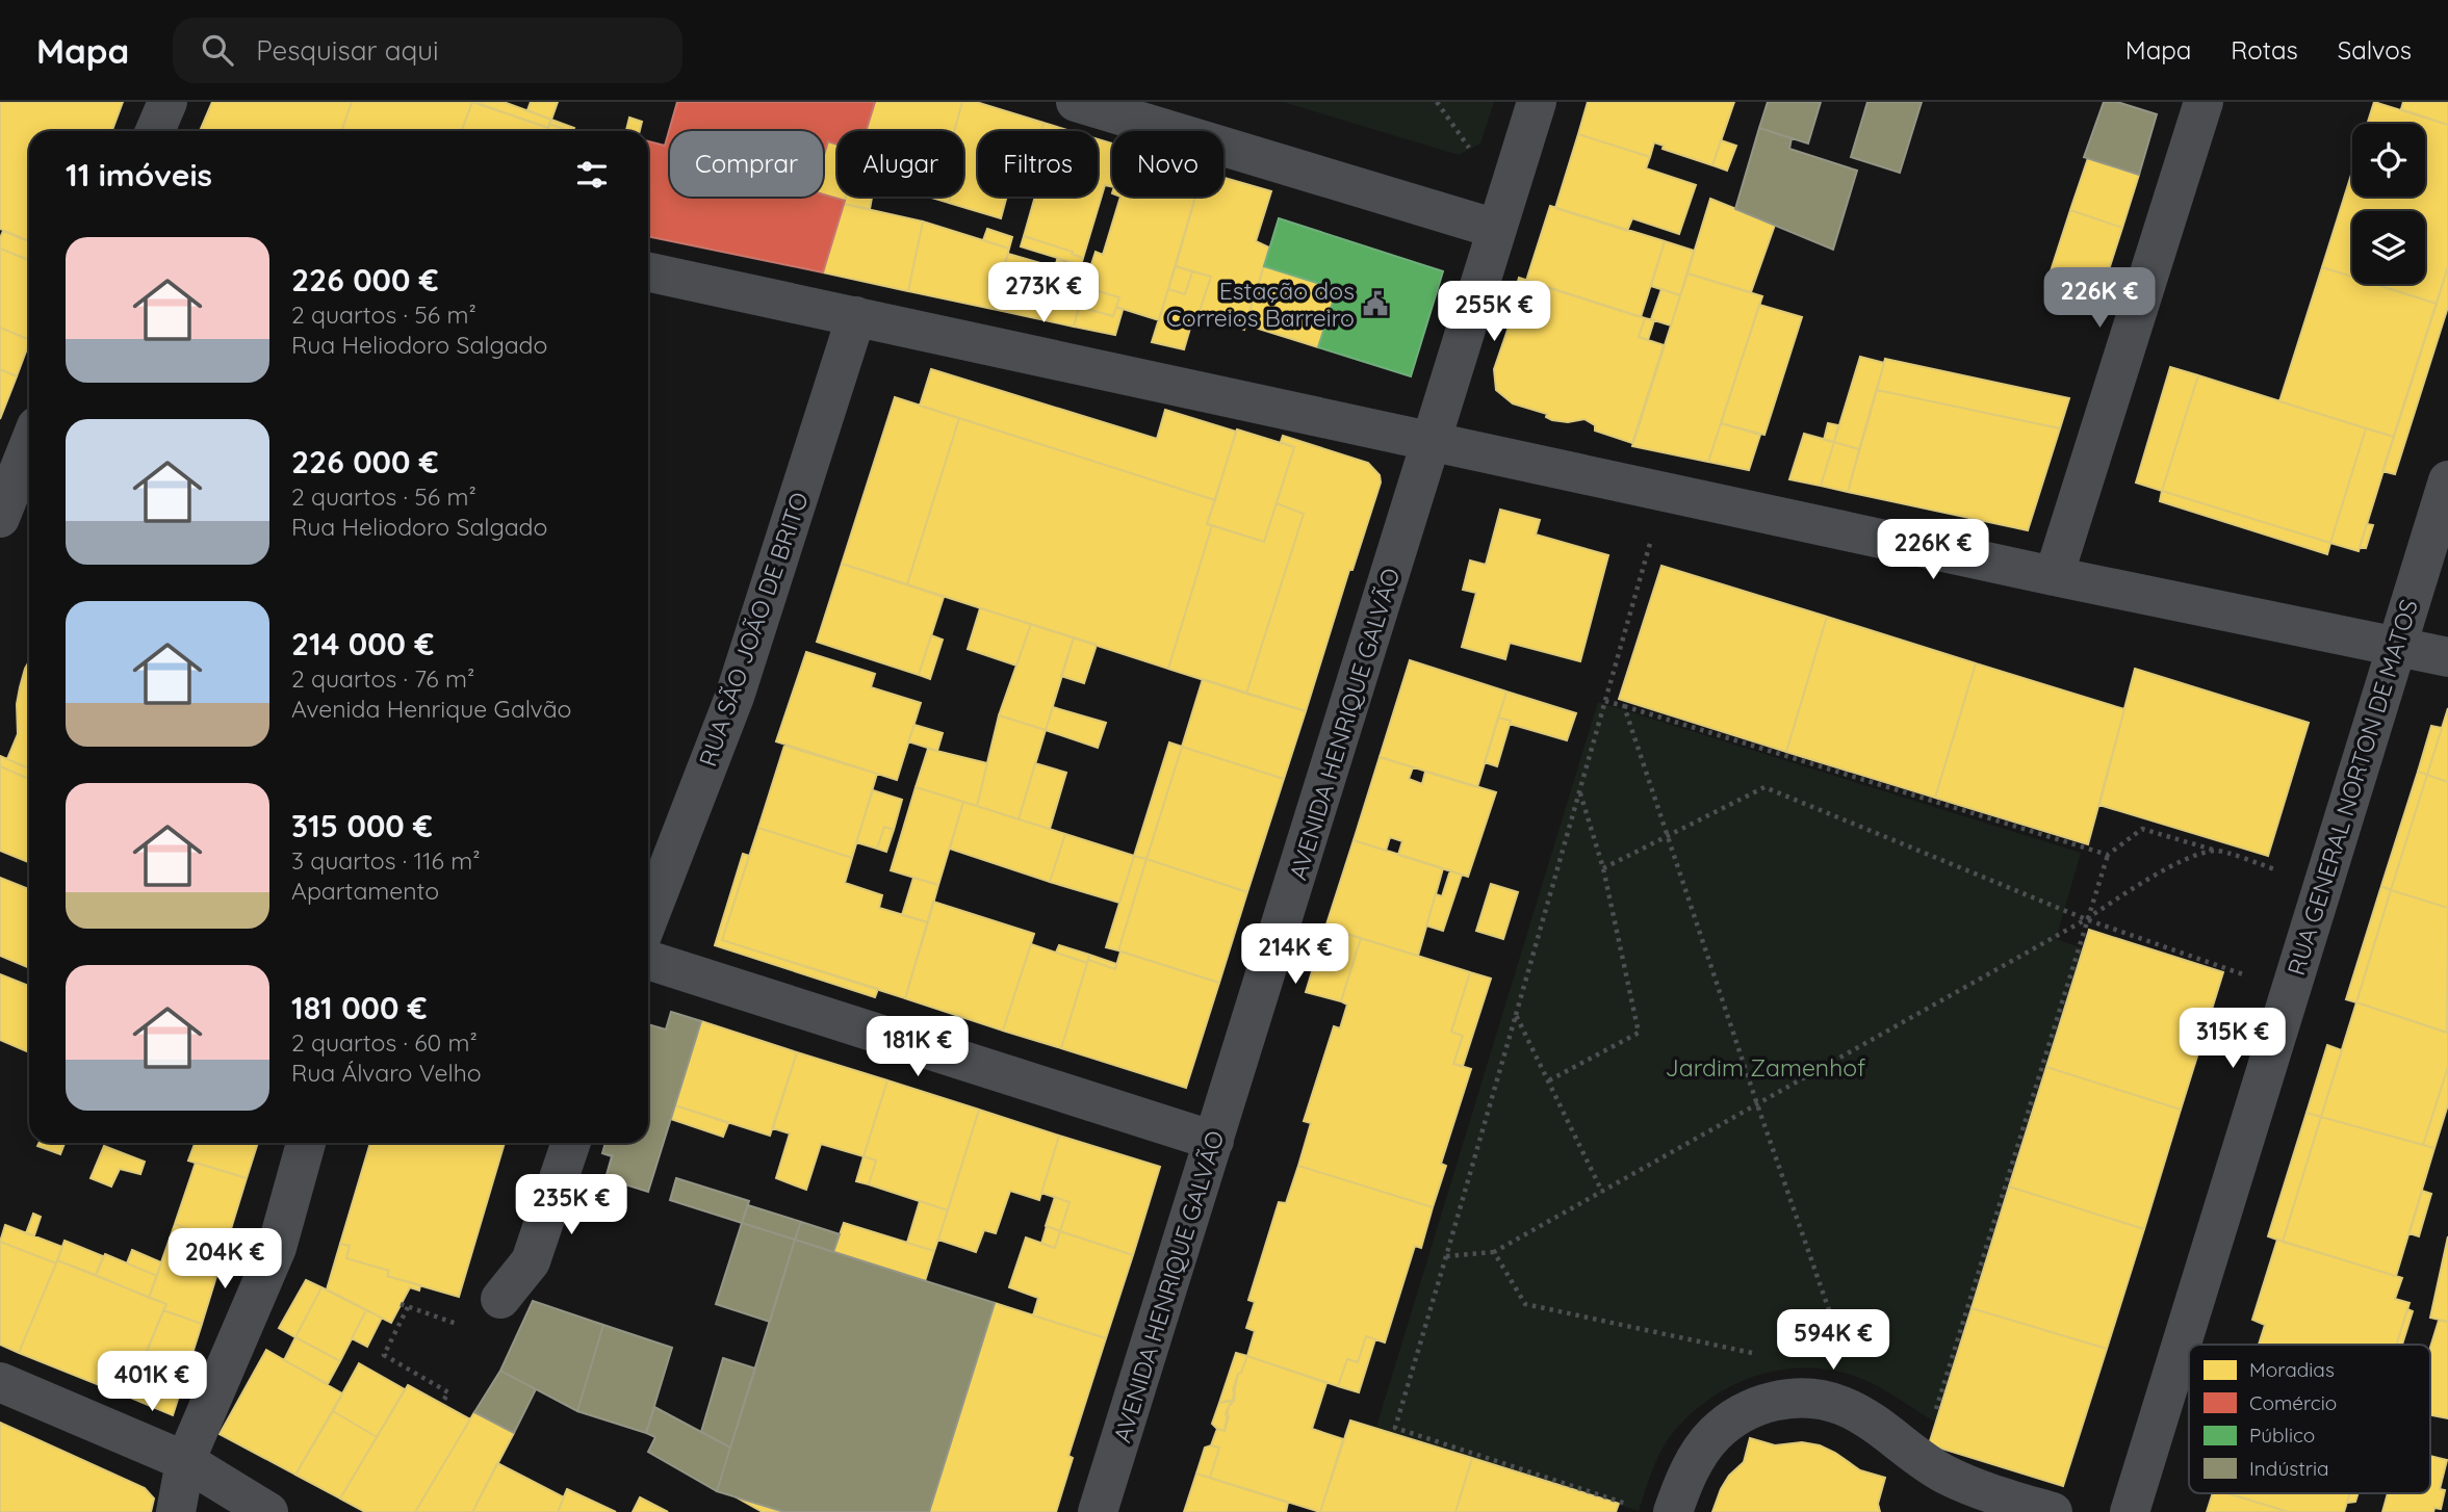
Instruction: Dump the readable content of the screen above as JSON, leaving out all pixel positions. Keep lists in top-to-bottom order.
{
  "streets": {
    "street": ["RUA SÃO JOÃO DE BRITO", "AVENIDA HENRIQUE GALVÃO", "RUA GENERAL NORTON DE MATOS"]
  },
  "parks": ["Jardim Zamenhof"],
  "places": {
    "public building": ["Estação dos Correios Barreiro"]
  },
  "legend": [
    "Moradias",
    "Comércio",
    "Público",
    "Indústria"
  ],
  "page": {
    "header": "Mapa",
    "search": "Pesquisar aqui",
    "nav": ["Mapa", "Rotas", "Salvos"],
    "chip": [
      "Comprar",
      "Alugar",
      "Filtros",
      "Novo"
    ],
    "heading": "11 imóveis",
    "list": [
      {
        "name": "226 000 €",
        "note": "2 quartos · 56 m² · Rua Heliodoro Salgado"
      },
      {
        "name": "226 000 €",
        "note": "2 quartos · 56 m² · Rua Heliodoro Salgado"
      },
      {
        "name": "214 000 €",
        "note": "2 quartos · 76 m² · Avenida Henrique Galvão"
      },
      {
        "name": "315 000 €",
        "note": "3 quartos · 116 m² · Apartamento"
      },
      {
        "name": "181 000 €",
        "note": "2 quartos · 60 m² · Rua Álvaro Velho"
      }
    ],
    "price": [
      "273K €",
      "226K €",
      "255K €",
      "226K €",
      "214K €",
      "315K €",
      "181K €",
      "235K €",
      "204K €",
      "594K €",
      "401K €"
    ]
  }
}
